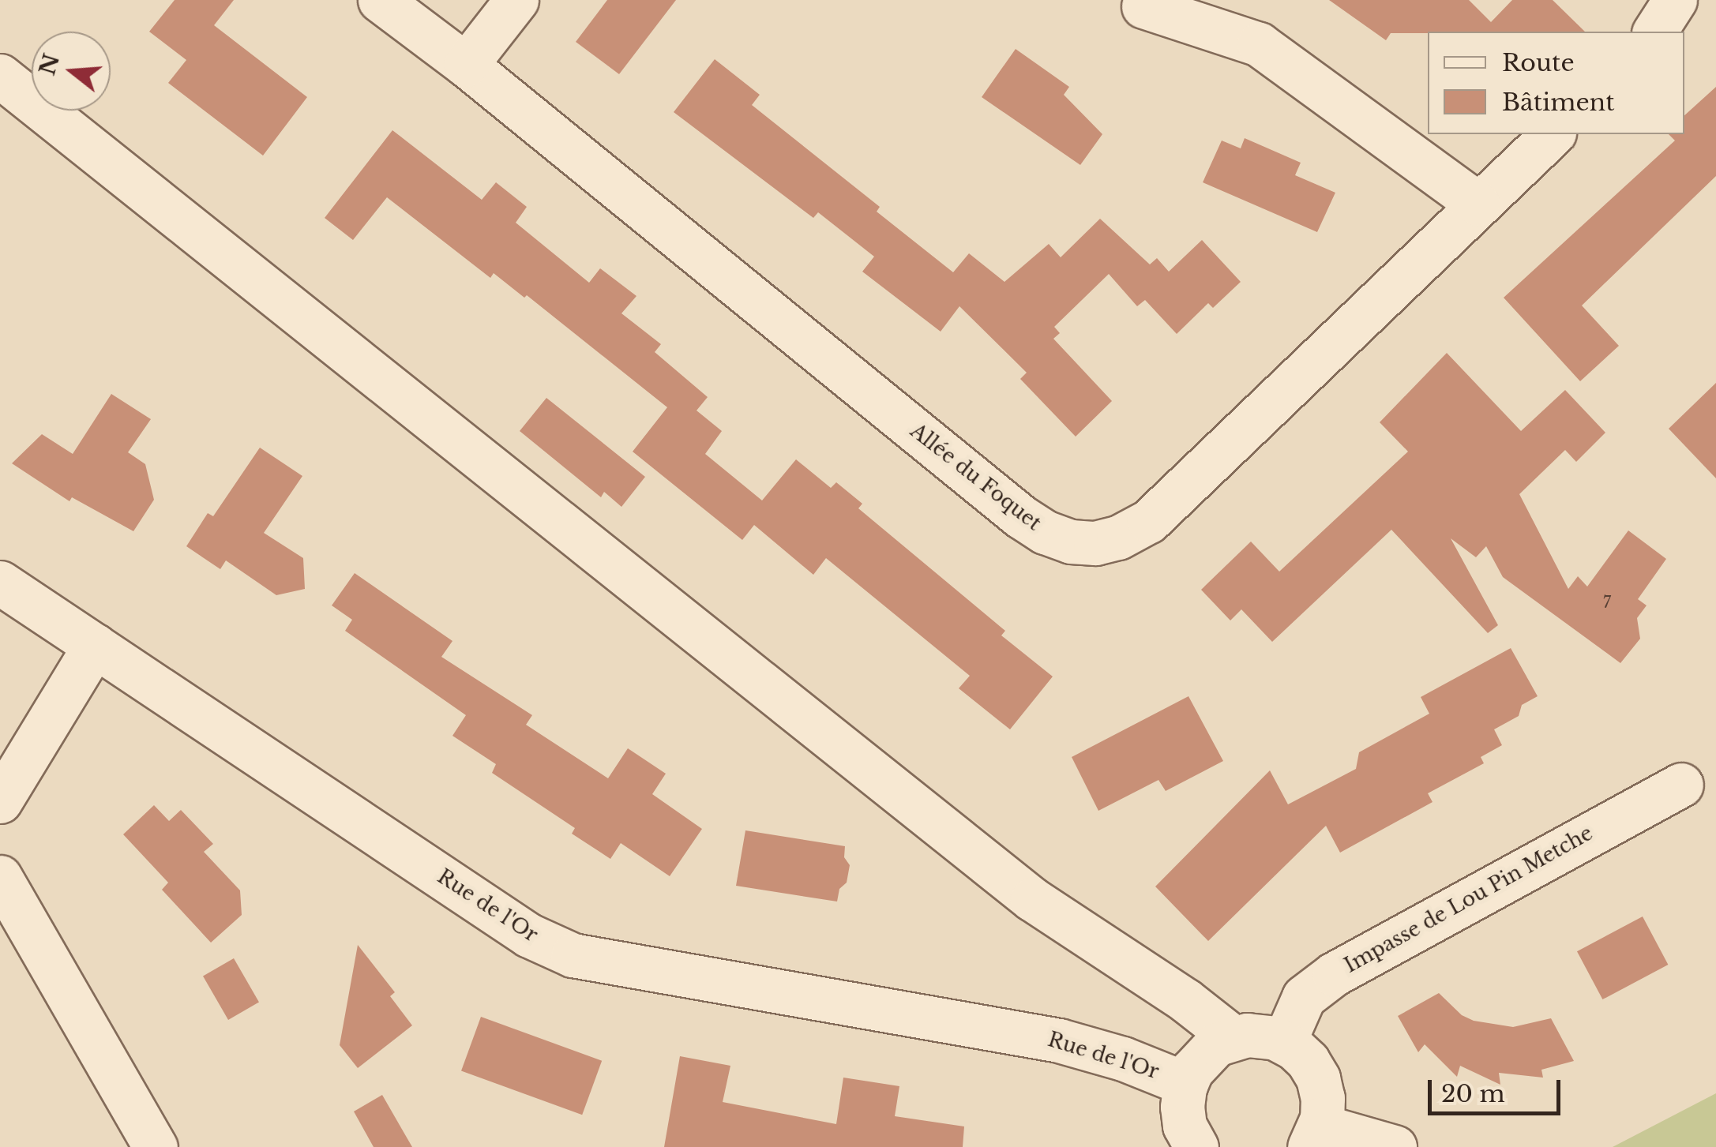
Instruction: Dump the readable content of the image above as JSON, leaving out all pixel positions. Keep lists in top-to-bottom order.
{
  "streets": {
    "street": ["Allée du Foquet", "Impasse de Lou Pin Metche", "Rue de l'Or"]
  },
  "house_numbers": ["7"],
  "legend": ["Route", "Bâtiment"],
  "scale_bar": "20 m",
  "north": "left"
}
